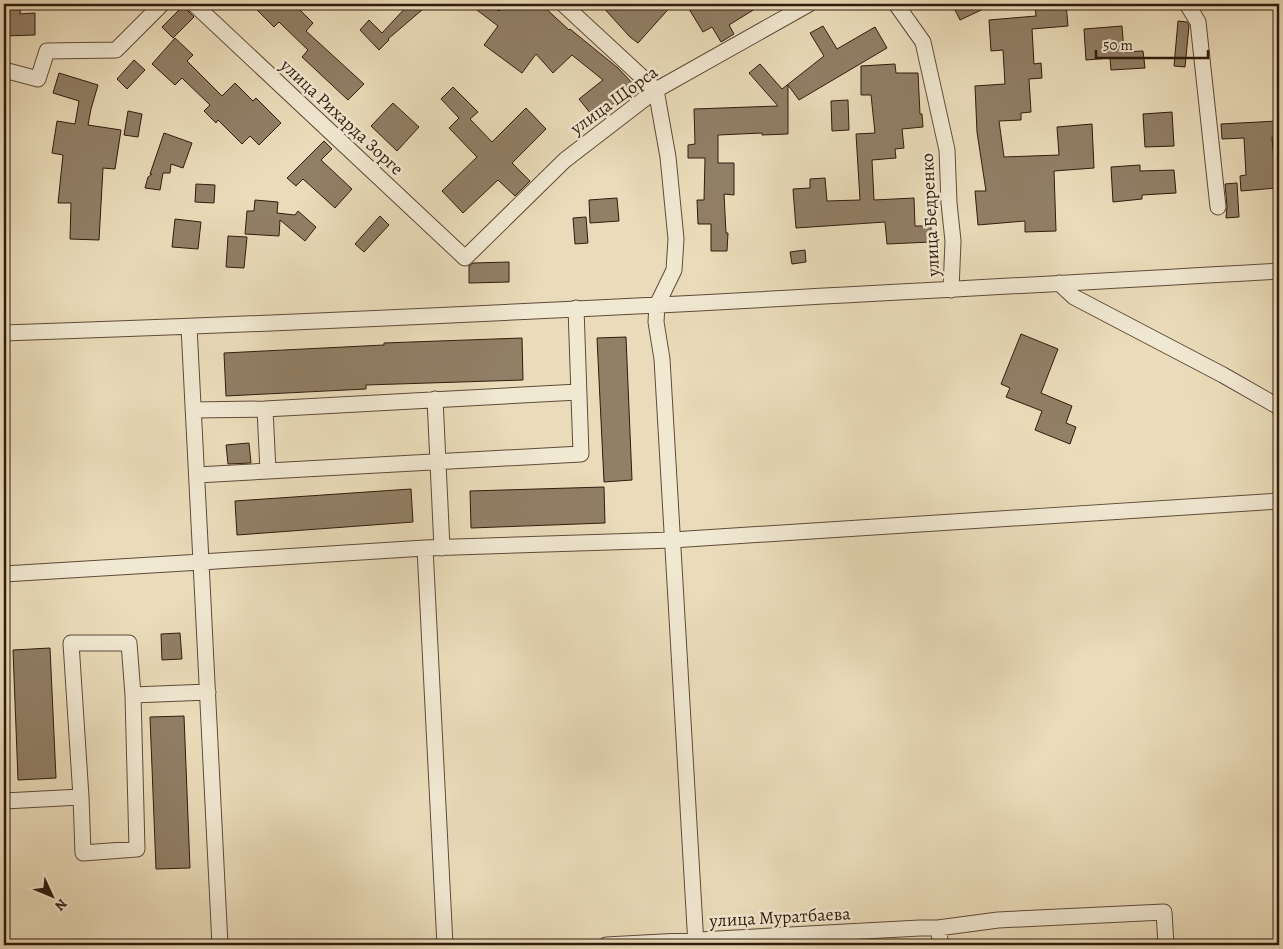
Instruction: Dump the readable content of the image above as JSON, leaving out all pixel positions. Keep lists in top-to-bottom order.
{
  "streets": {
    "street": [
      "улица Щорса",
      "улица Рихарда Зорге",
      "улица Бедренко",
      "улица Муратбаева"
    ]
  },
  "crossings": [
    ["улица Щорса", "улица Рихарда Зорге"]
  ],
  "scale_bar": "50 m",
  "north": "bottom right"
}
